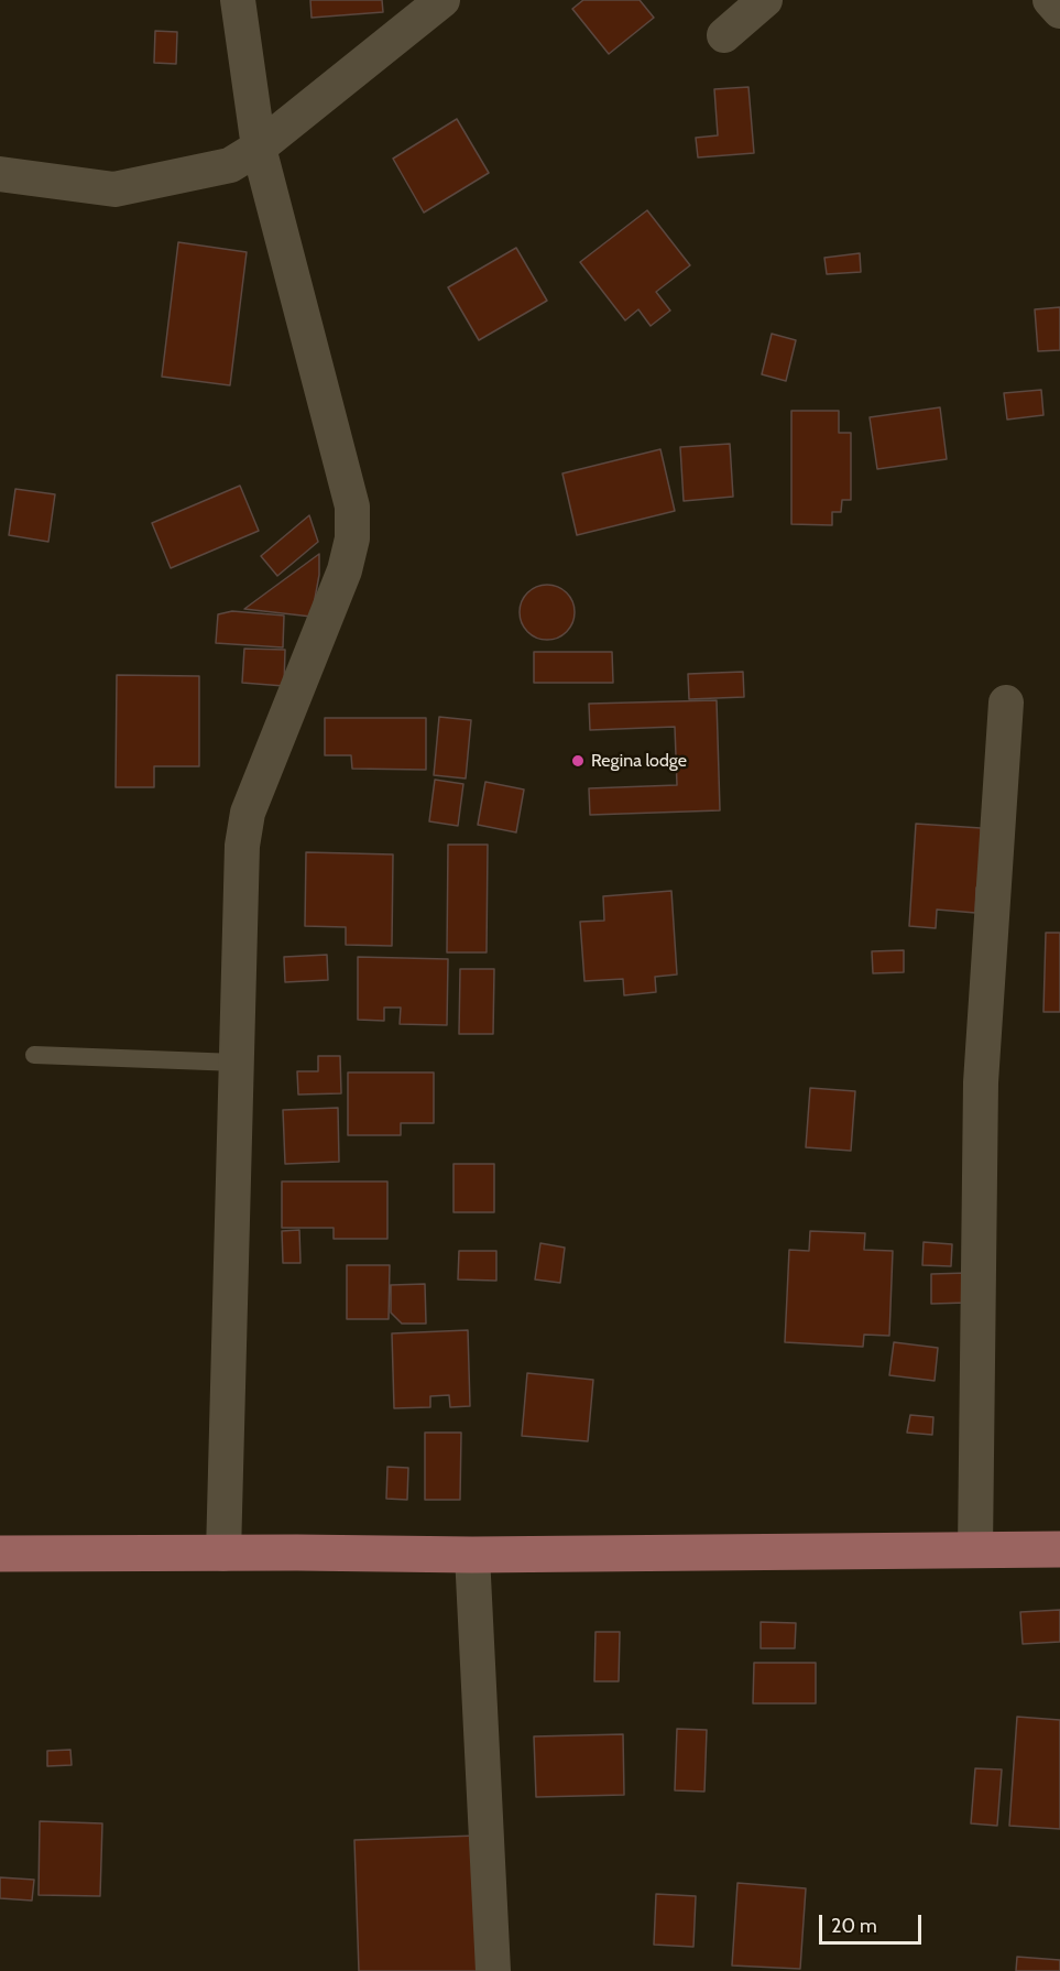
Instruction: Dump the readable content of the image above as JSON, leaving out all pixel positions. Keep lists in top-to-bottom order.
{
  "places": ["Regina lodge"],
  "scale_bar": "20 m"
}
